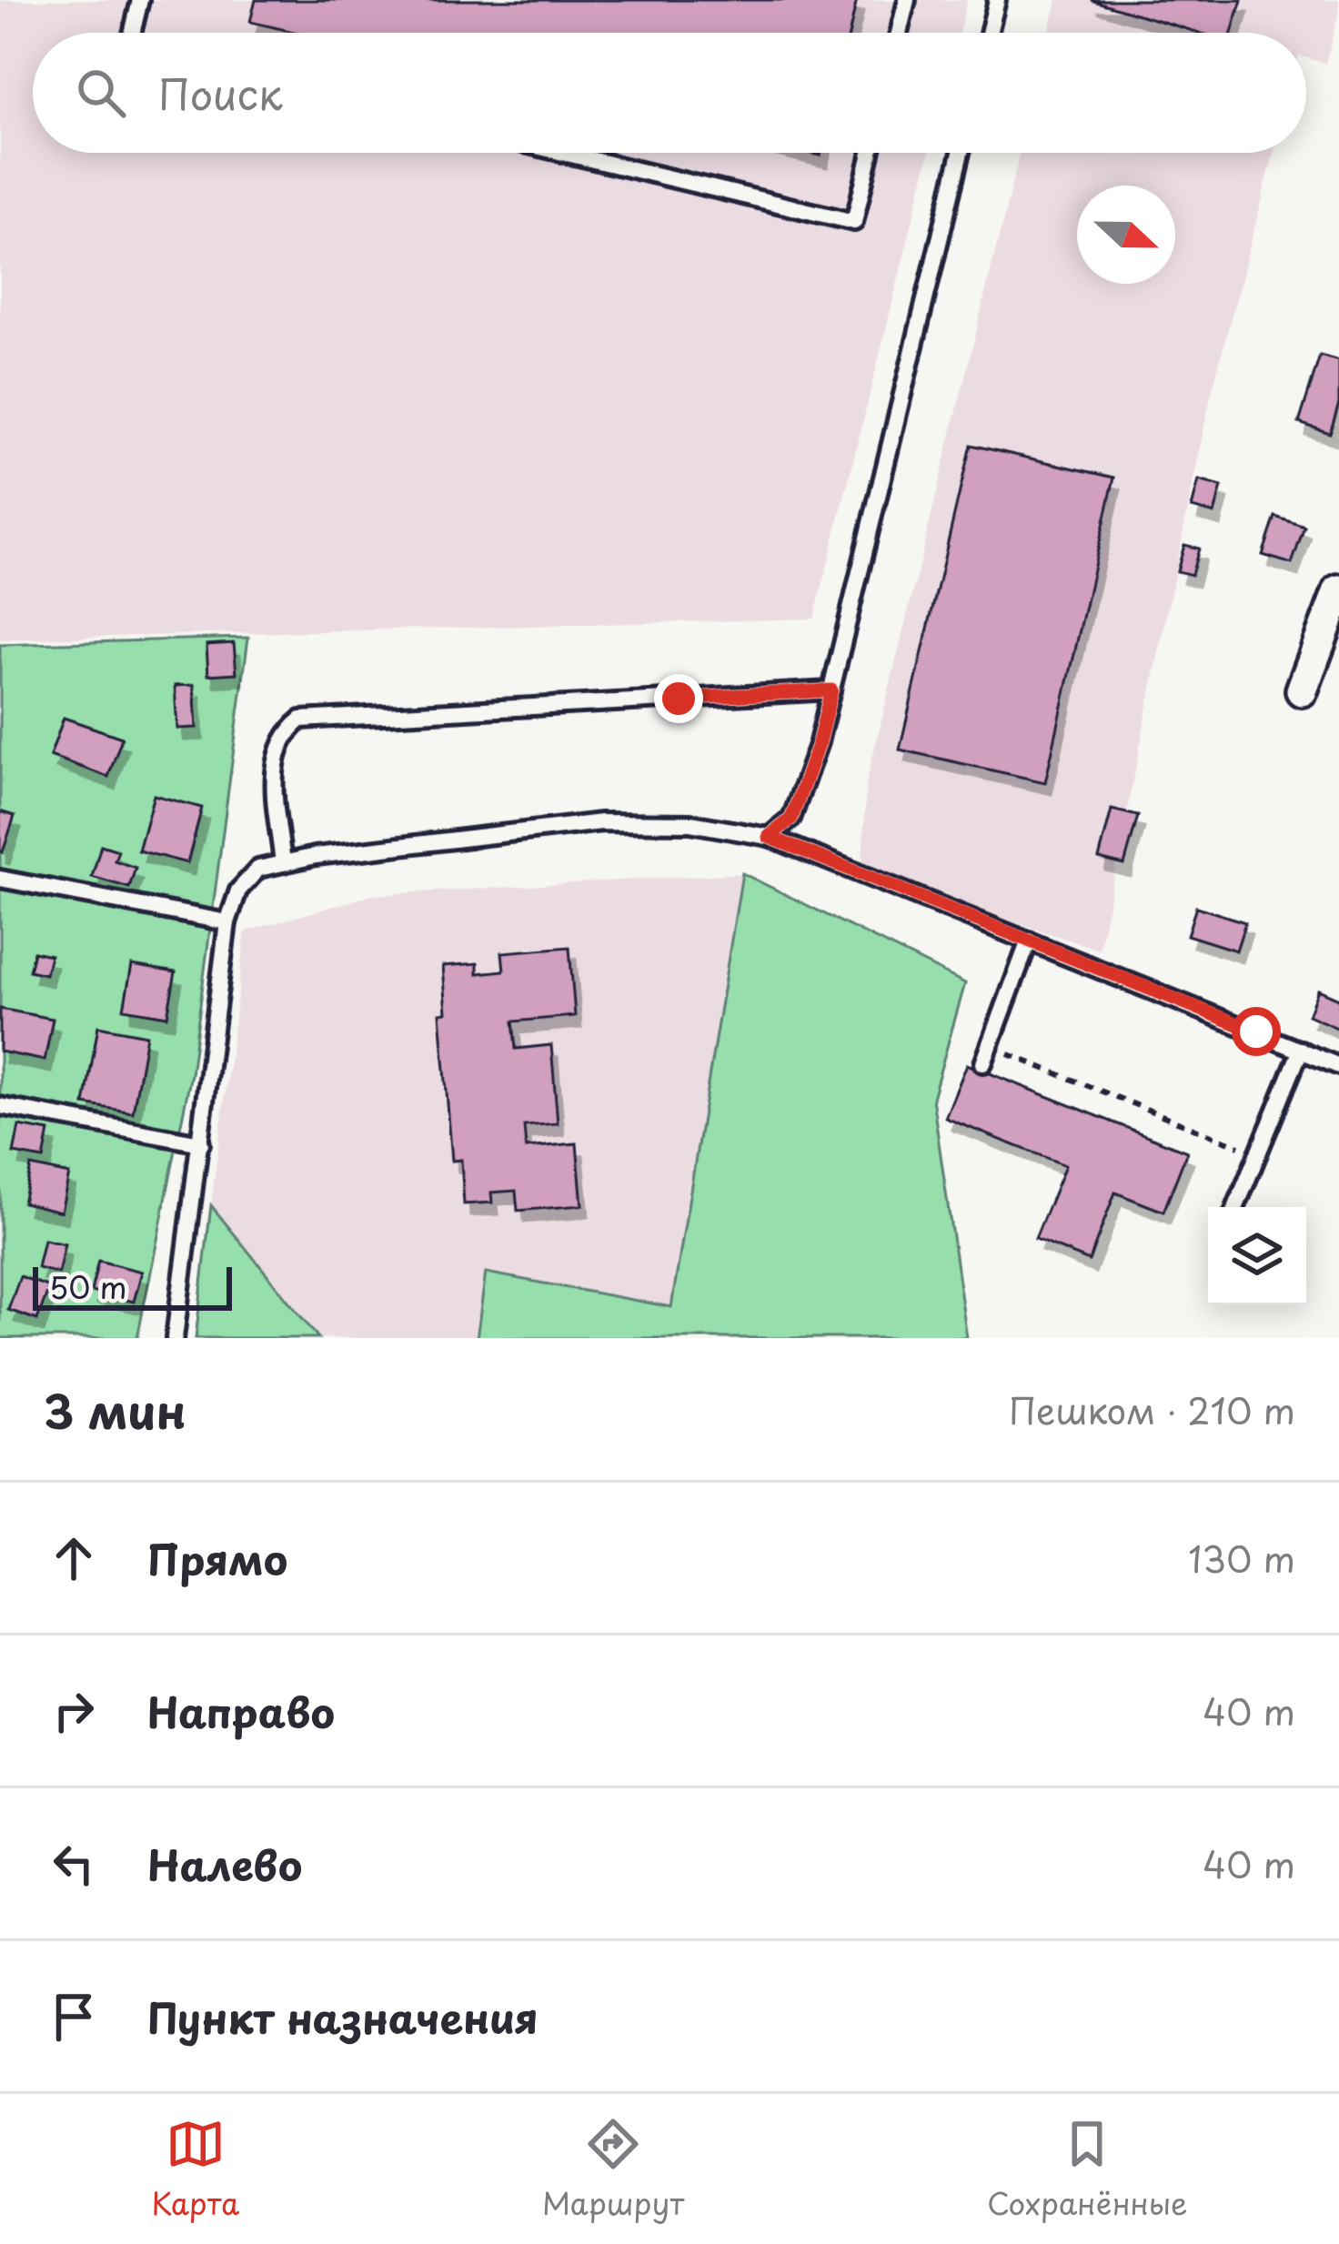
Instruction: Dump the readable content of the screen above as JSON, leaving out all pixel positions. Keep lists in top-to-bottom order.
{
  "scale_bar": "50 m",
  "north": "right",
  "page": {
    "search": "Поиск",
    "scale": "50 m",
    "heading": ["3 мин", "Пешком · 210 m"],
    "list": [
      ["Прямо", "130 m"],
      ["Направо", "40 m"],
      ["Налево", "40 m"],
      "Пункт назначения"
    ],
    "nav": ["Карта", "Маршрут", "Сохранённые"]
  }
}
